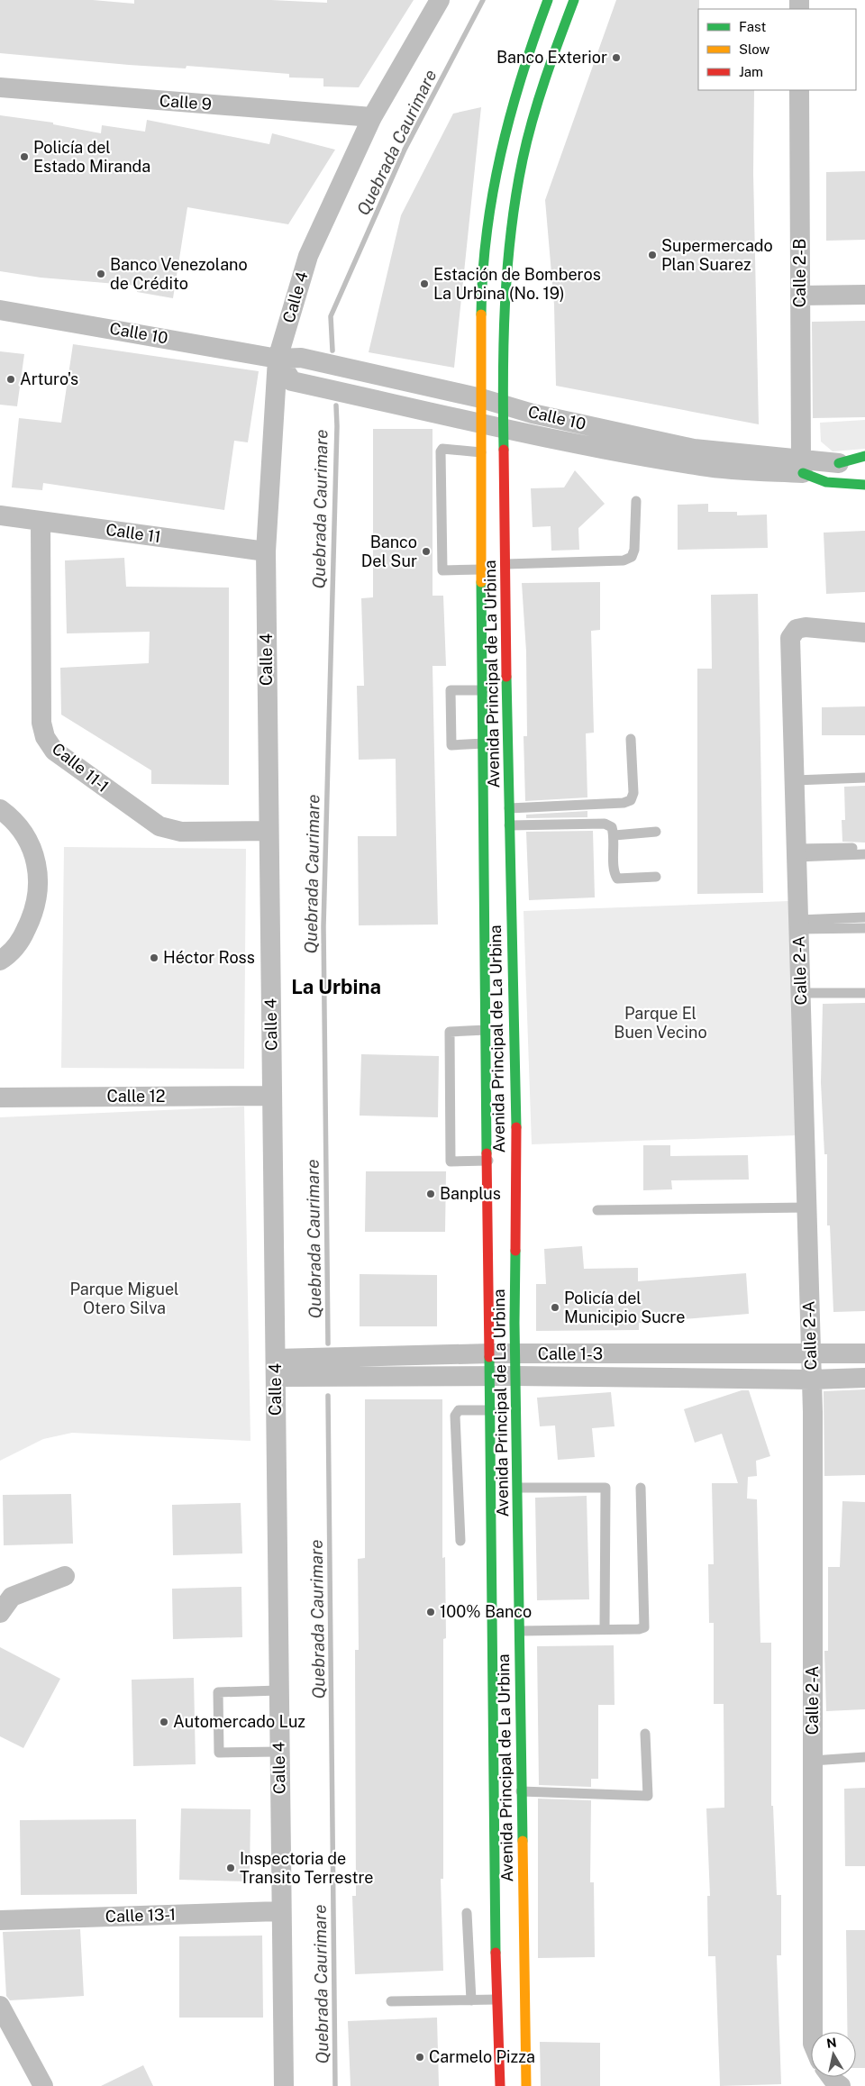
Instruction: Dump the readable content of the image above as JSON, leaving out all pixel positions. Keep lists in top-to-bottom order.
{
  "streets": {
    "main road": ["Avenida Principal de La Urbina"],
    "street": [
      "Calle 9",
      "Calle 2-B",
      "Calle 4",
      "Calle 10",
      "Calle 11",
      "Calle 11-1",
      "Calle 2-A",
      "Calle 12",
      "Calle 1-3",
      "Calle 13-1"
    ]
  },
  "crossings": [
    ["Calle 9", "Calle 4"],
    ["Calle 2-B", "Calle 10"],
    ["Calle 4", "Calle 10"],
    ["Calle 4", "Calle 11"],
    ["Calle 4", "Calle 11-1"],
    ["Calle 4", "Calle 12"],
    ["Calle 4", "Calle 1-3"],
    ["Calle 4", "Calle 13-1"],
    ["Calle 10", "Avenida Principal de La Urbina"],
    ["Calle 11", "Calle 11-1"],
    ["Avenida Principal de La Urbina", "Calle 1-3"],
    ["Calle 2-A", "Calle 1-3"]
  ],
  "districts": ["La Urbina"],
  "water": ["Quebrada Caurimare"],
  "parks": ["Parque El Buen Vecino", "Parque Miguel Otero Silva"],
  "places": [
    "Banco Exterior",
    "Policía del Estado Miranda",
    "Supermercado Plan Suarez",
    "Banco Venezolano de Crédito",
    "Estación de Bomberos La Urbina (No. 19)",
    "Arturo's",
    "Banco Del Sur",
    "Héctor Ross",
    "Banplus",
    "Policía del Municipio Sucre",
    "100% Banco",
    "Automercado Luz",
    "Inspectoria de Transito Terrestre",
    "Carmelo Pizza"
  ],
  "legend": ["Fast", "Slow", "Jam"],
  "north": "top"
}
